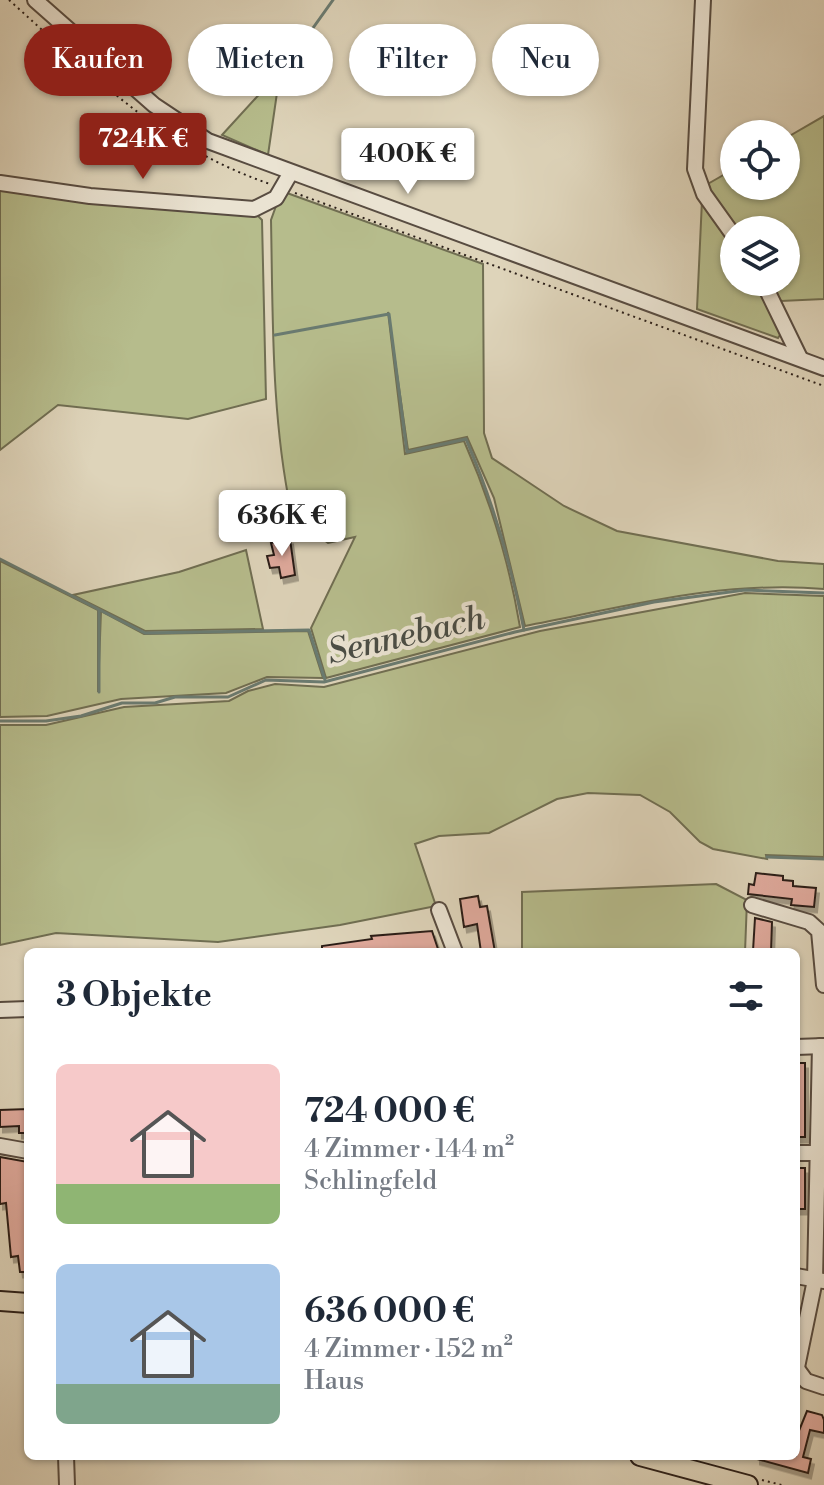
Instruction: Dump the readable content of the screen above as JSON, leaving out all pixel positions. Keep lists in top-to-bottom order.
{
  "water": ["Sennebach"],
  "page": {
    "chip": [
      "Kaufen",
      "Mieten",
      "Filter",
      "Neu"
    ],
    "price": ["724K €", "400K €", "636K €"],
    "heading": "3 Objekte",
    "list": [
      {
        "name": "724 000 €",
        "note": "4 Zimmer · 144 m² · Schlingfeld"
      },
      {
        "name": "636 000 €",
        "note": "4 Zimmer · 152 m² · Haus"
      }
    ]
  }
}
